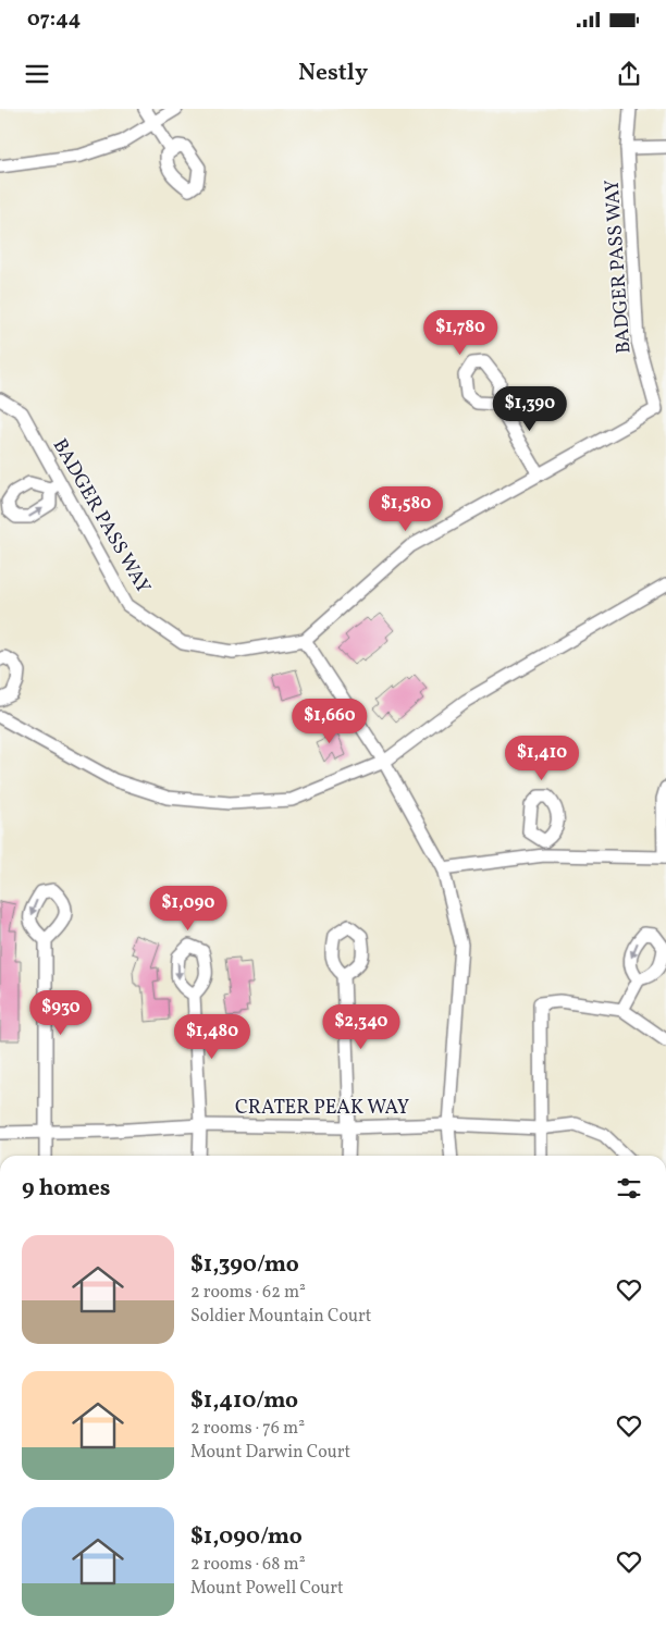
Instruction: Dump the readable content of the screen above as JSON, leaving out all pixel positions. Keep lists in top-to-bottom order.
{
  "streets": {
    "street": ["BADGER PASS WAY", "CRATER PEAK WAY"]
  },
  "page": {
    "status": "07:44",
    "header": "Nestly",
    "price": [
      "$1,780",
      "$1,390",
      "$1,580",
      "$1,660",
      "$1,410",
      "$1,090",
      "$930",
      "$2,340",
      "$1,480"
    ],
    "heading": "9 homes",
    "list": [
      {
        "name": "$1,390/mo",
        "note": "2 rooms · 62 m² · Soldier Mountain Court"
      },
      {
        "name": "$1,410/mo",
        "note": "2 rooms · 76 m² · Mount Darwin Court"
      },
      {
        "name": "$1,090/mo",
        "note": "2 rooms · 68 m² · Mount Powell Court"
      }
    ]
  }
}
